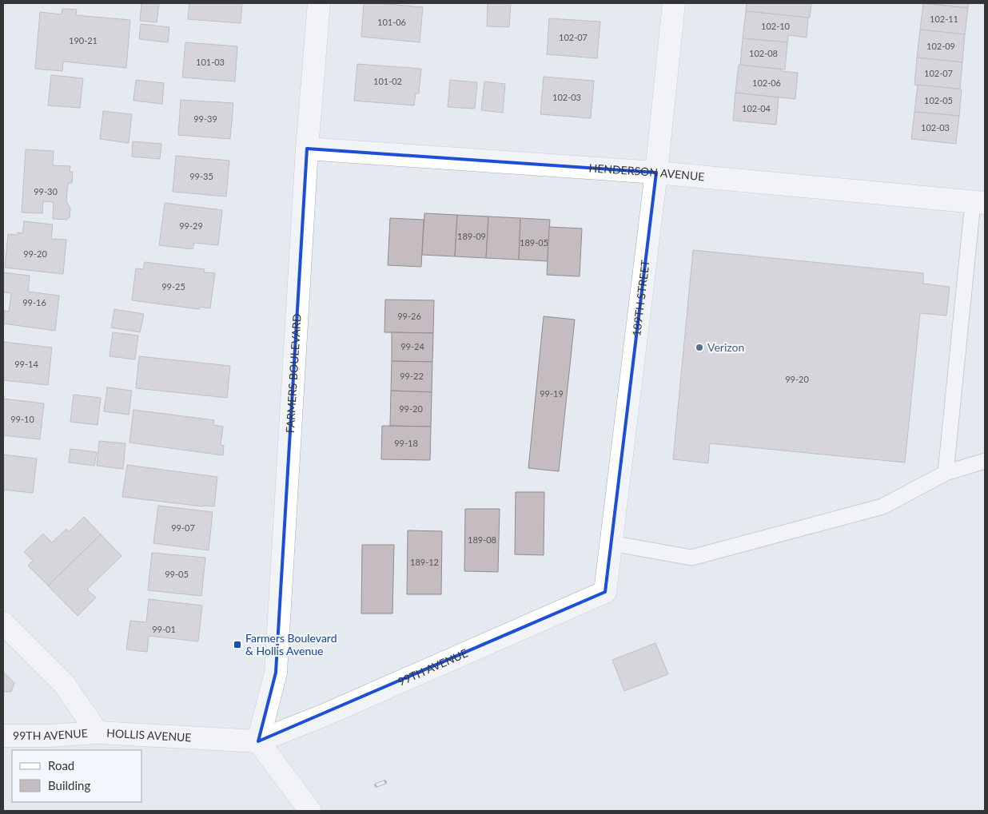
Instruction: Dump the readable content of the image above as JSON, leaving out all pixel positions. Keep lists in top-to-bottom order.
{
  "streets": {
    "street": [
      "HENDERSON AVENUE",
      "189TH STREET",
      "FARMERS BOULEVARD",
      "99TH AVENUE",
      "HOLLIS AVENUE"
    ]
  },
  "crossings": [
    ["HENDERSON AVENUE", "189TH STREET"],
    ["HENDERSON AVENUE", "FARMERS BOULEVARD"],
    ["189TH STREET", "99TH AVENUE"],
    ["FARMERS BOULEVARD", "99TH AVENUE"],
    ["FARMERS BOULEVARD", "HOLLIS AVENUE"],
    ["99TH AVENUE", "HOLLIS AVENUE"]
  ],
  "places": {
    "other": ["Verizon"],
    "transit": ["Farmers Boulevard & Hollis Avenue"]
  },
  "house_numbers": [
    "102-11",
    "101-06",
    "102-10",
    "102-07",
    "190-21",
    "102-09",
    "102-08",
    "101-03",
    "102-07",
    "101-02",
    "102-06",
    "102-03",
    "102-05",
    "102-04",
    "99-39",
    "102-03",
    "99-35",
    "99-30",
    "99-29",
    "189-09",
    "189-05",
    "99-20",
    "99-25",
    "99-16",
    "99-26",
    "99-24",
    "99-14",
    "99-22",
    "99-20",
    "99-19",
    "99-20",
    "99-10",
    "99-18",
    "99-07",
    "189-08",
    "189-12",
    "99-05",
    "99-01"
  ],
  "legend": ["Road", "Building"]
}
